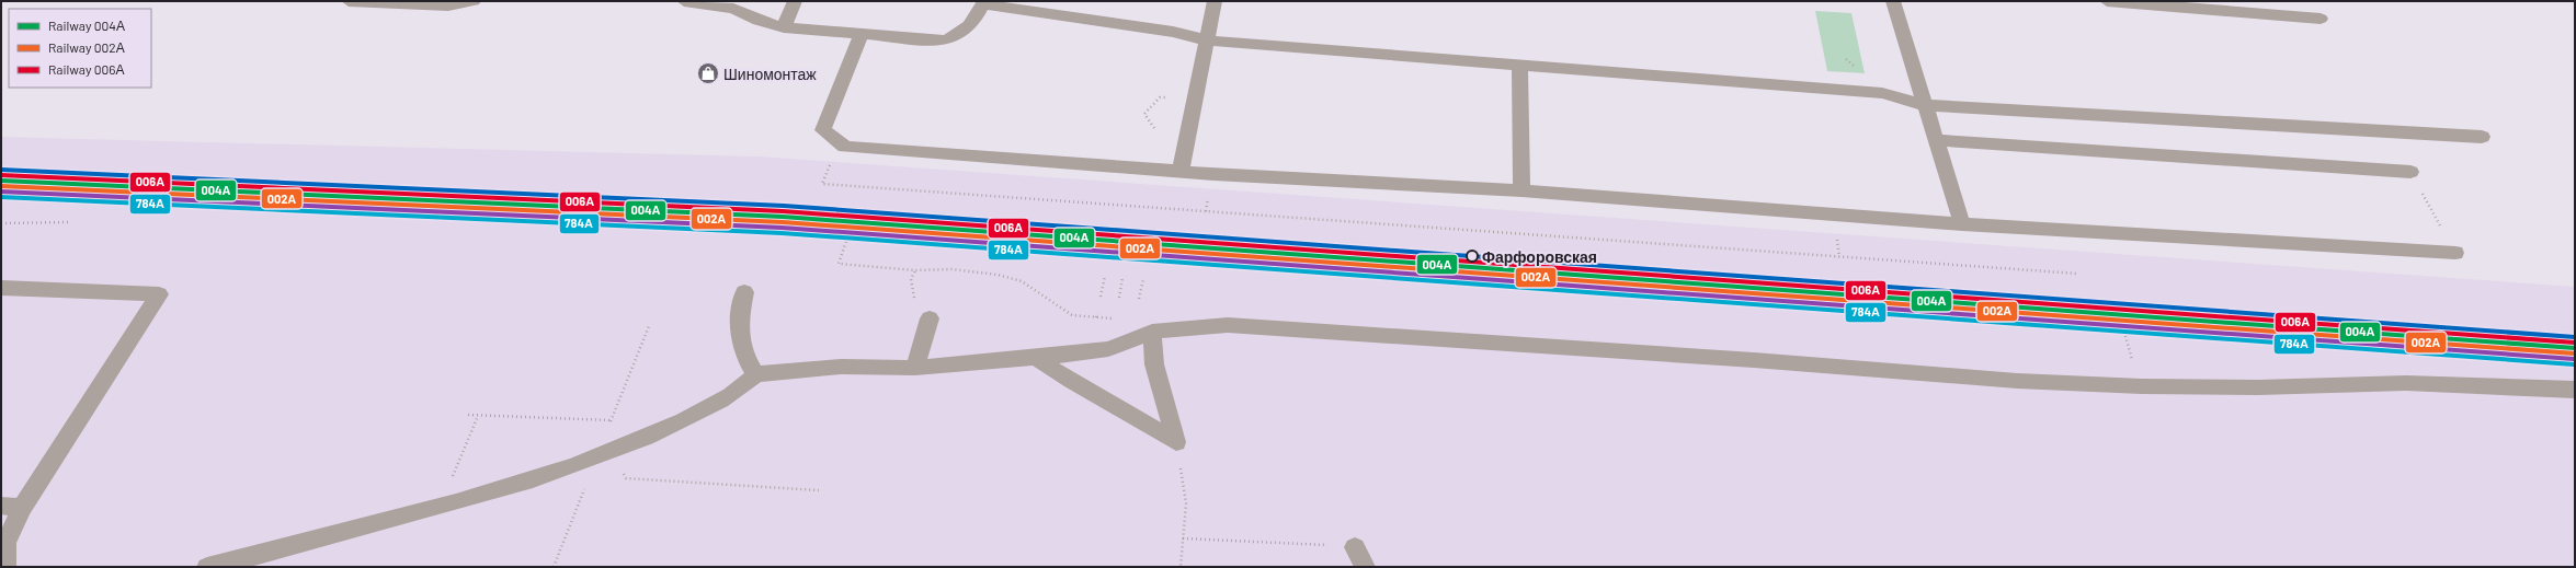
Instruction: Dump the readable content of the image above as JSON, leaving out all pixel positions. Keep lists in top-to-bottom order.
{
  "places": {
    "shop": ["Шиномонтаж"],
    "other": ["Фарфоровская"]
  },
  "lines": [
    "rail line 006А",
    "rail line 004А",
    "rail line 002А",
    "transit line 784А"
  ],
  "legend": ["Railway 004А", "Railway 002А", "Railway 006А"]
}
